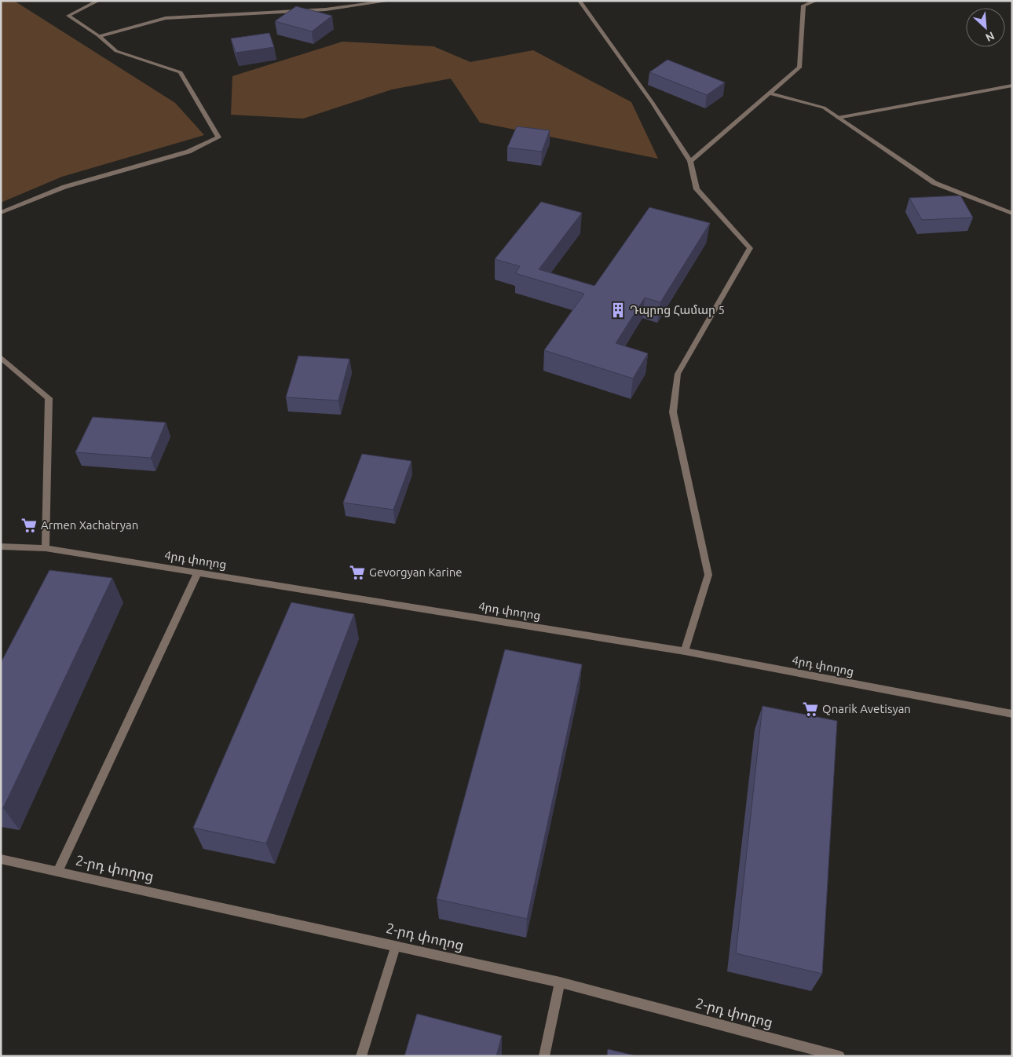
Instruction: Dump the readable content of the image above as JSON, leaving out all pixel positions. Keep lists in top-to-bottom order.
{
  "streets": {
    "street": ["4րդ փողոց", "2-րդ փողոց"]
  },
  "places": {
    "building": ["Դպրոց Համար 5"],
    "supermarket": ["Armen Xachatryan", "Gevorgyan Karine", "Qnarik Avetisyan"]
  },
  "north": "bottom right"
}
